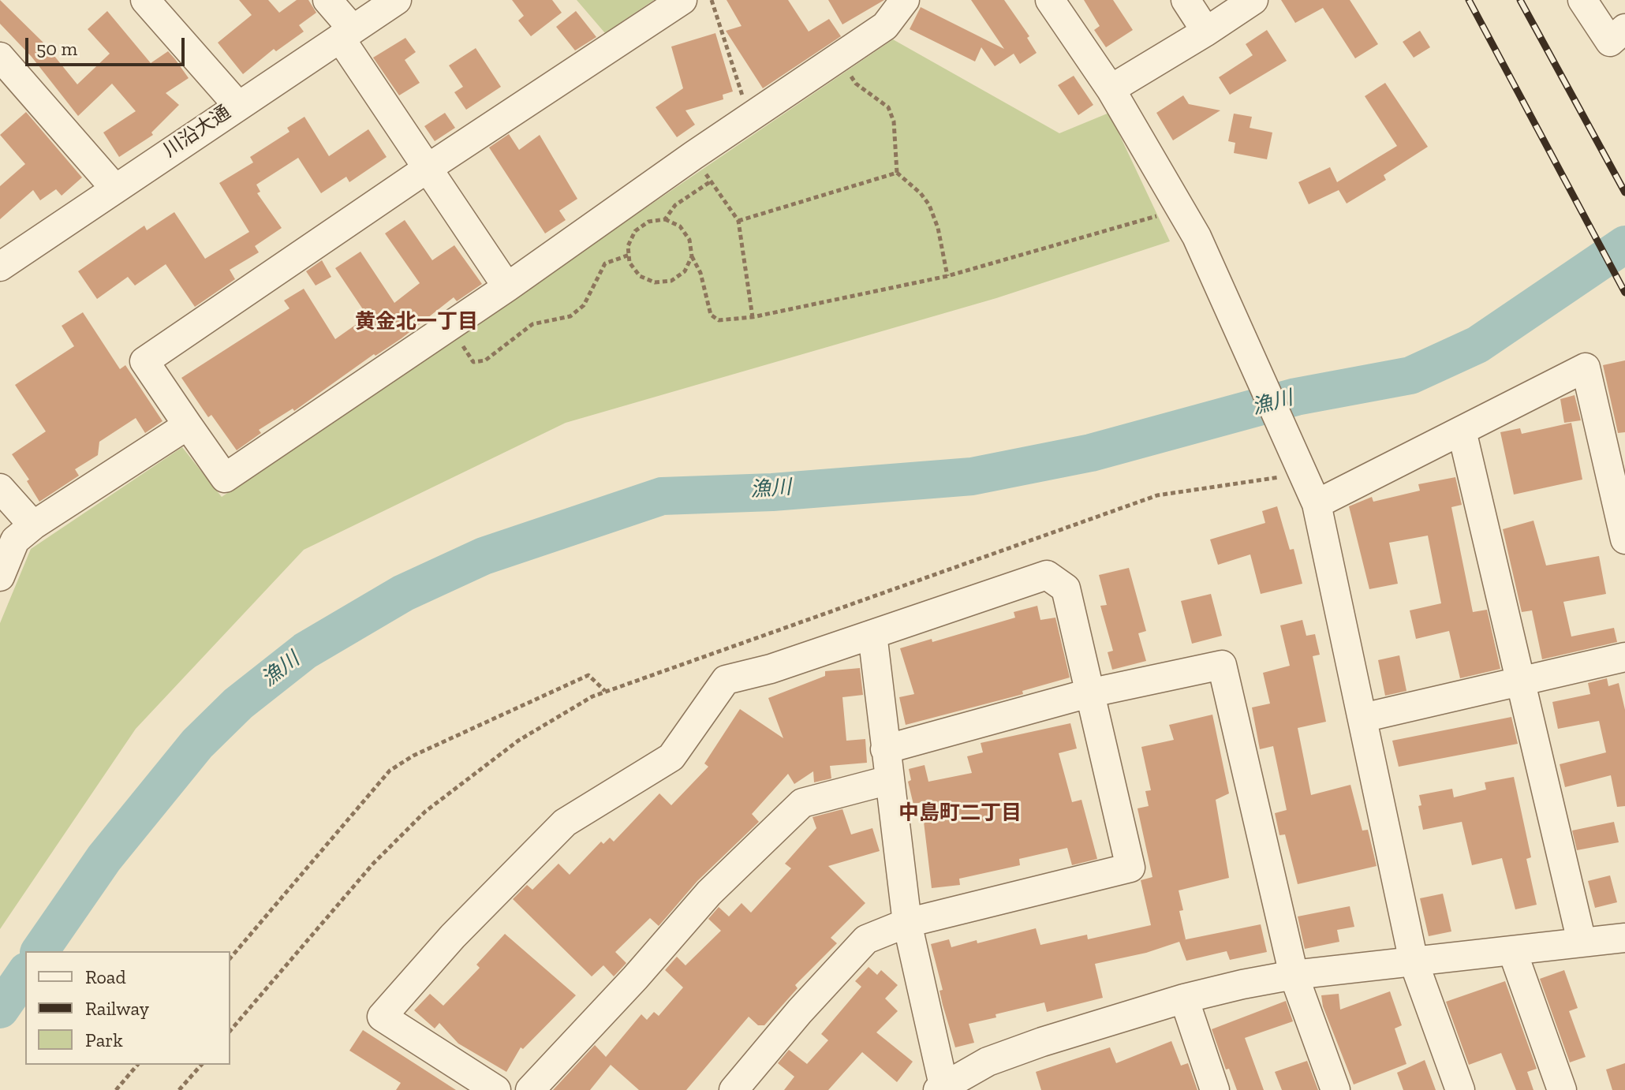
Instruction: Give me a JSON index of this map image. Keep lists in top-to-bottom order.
{
  "streets": {
    "street": ["川沿大通"]
  },
  "districts": ["黄金北一丁目", "中島町二丁目"],
  "water": ["漁川"],
  "legend": ["Road", "Railway", "Park"],
  "scale_bar": "50 m"
}
